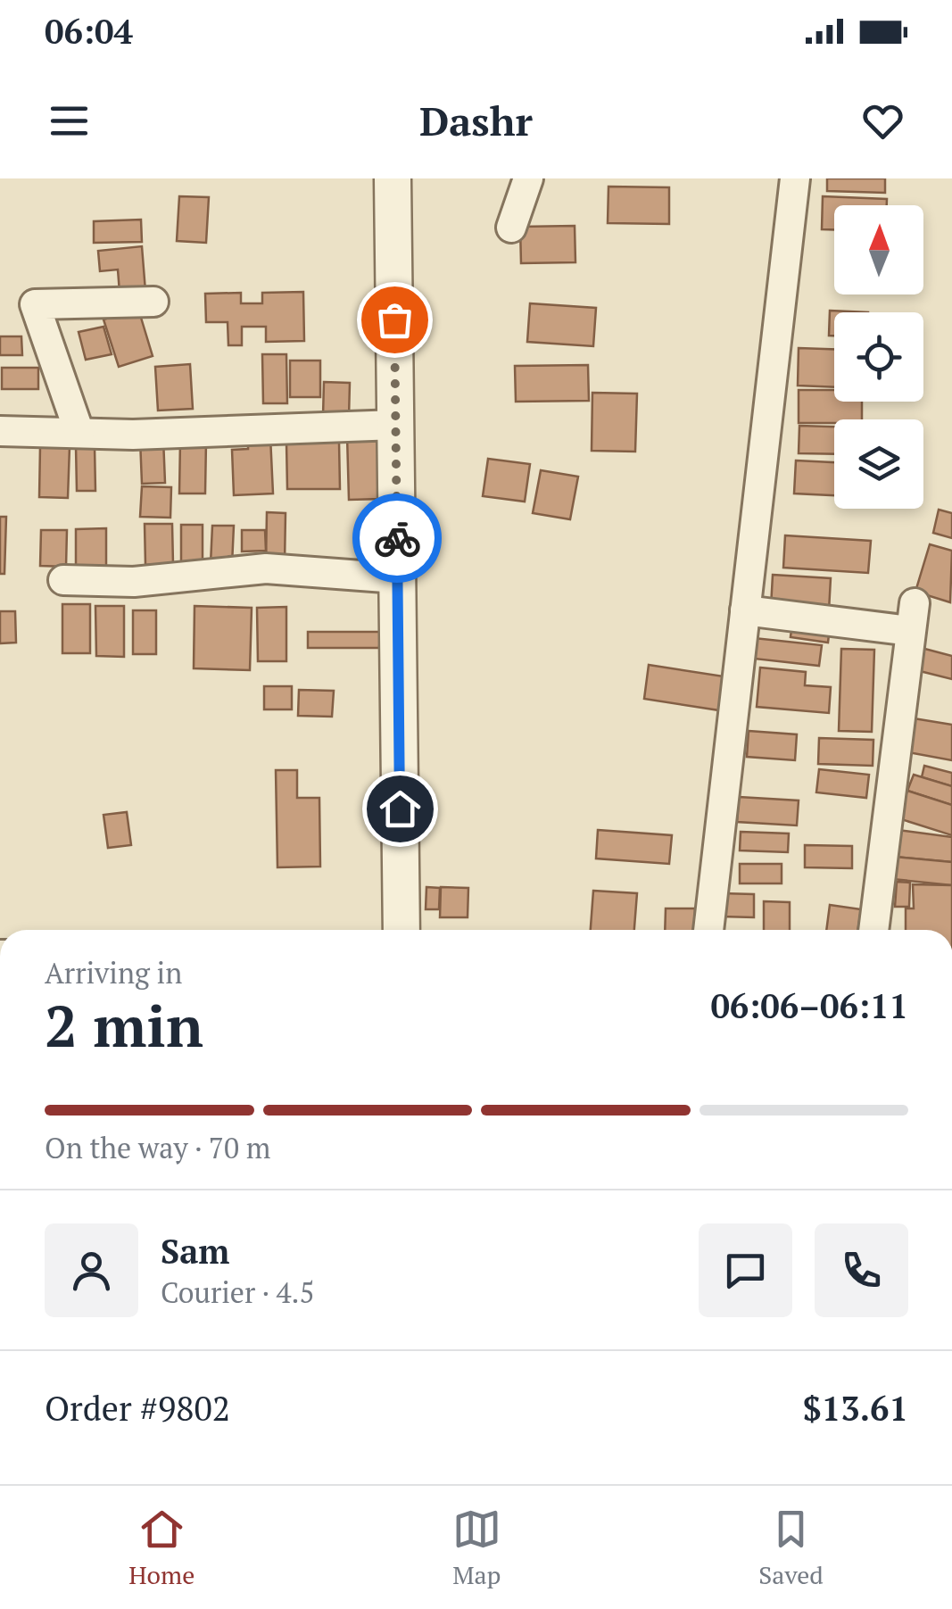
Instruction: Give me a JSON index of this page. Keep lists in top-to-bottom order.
{
  "north": "top",
  "page": {
    "status": "06:04",
    "header": "Dashr",
    "heading": ["2 min", "Arriving in", "06:06–06:11"],
    "panel": [
      "Sam",
      "Courier · 4.5",
      "Order #9802",
      "$13.61"
    ],
    "bar": "On the way · 70 m",
    "tabs": ["Home", "Map", "Saved"]
  }
}
